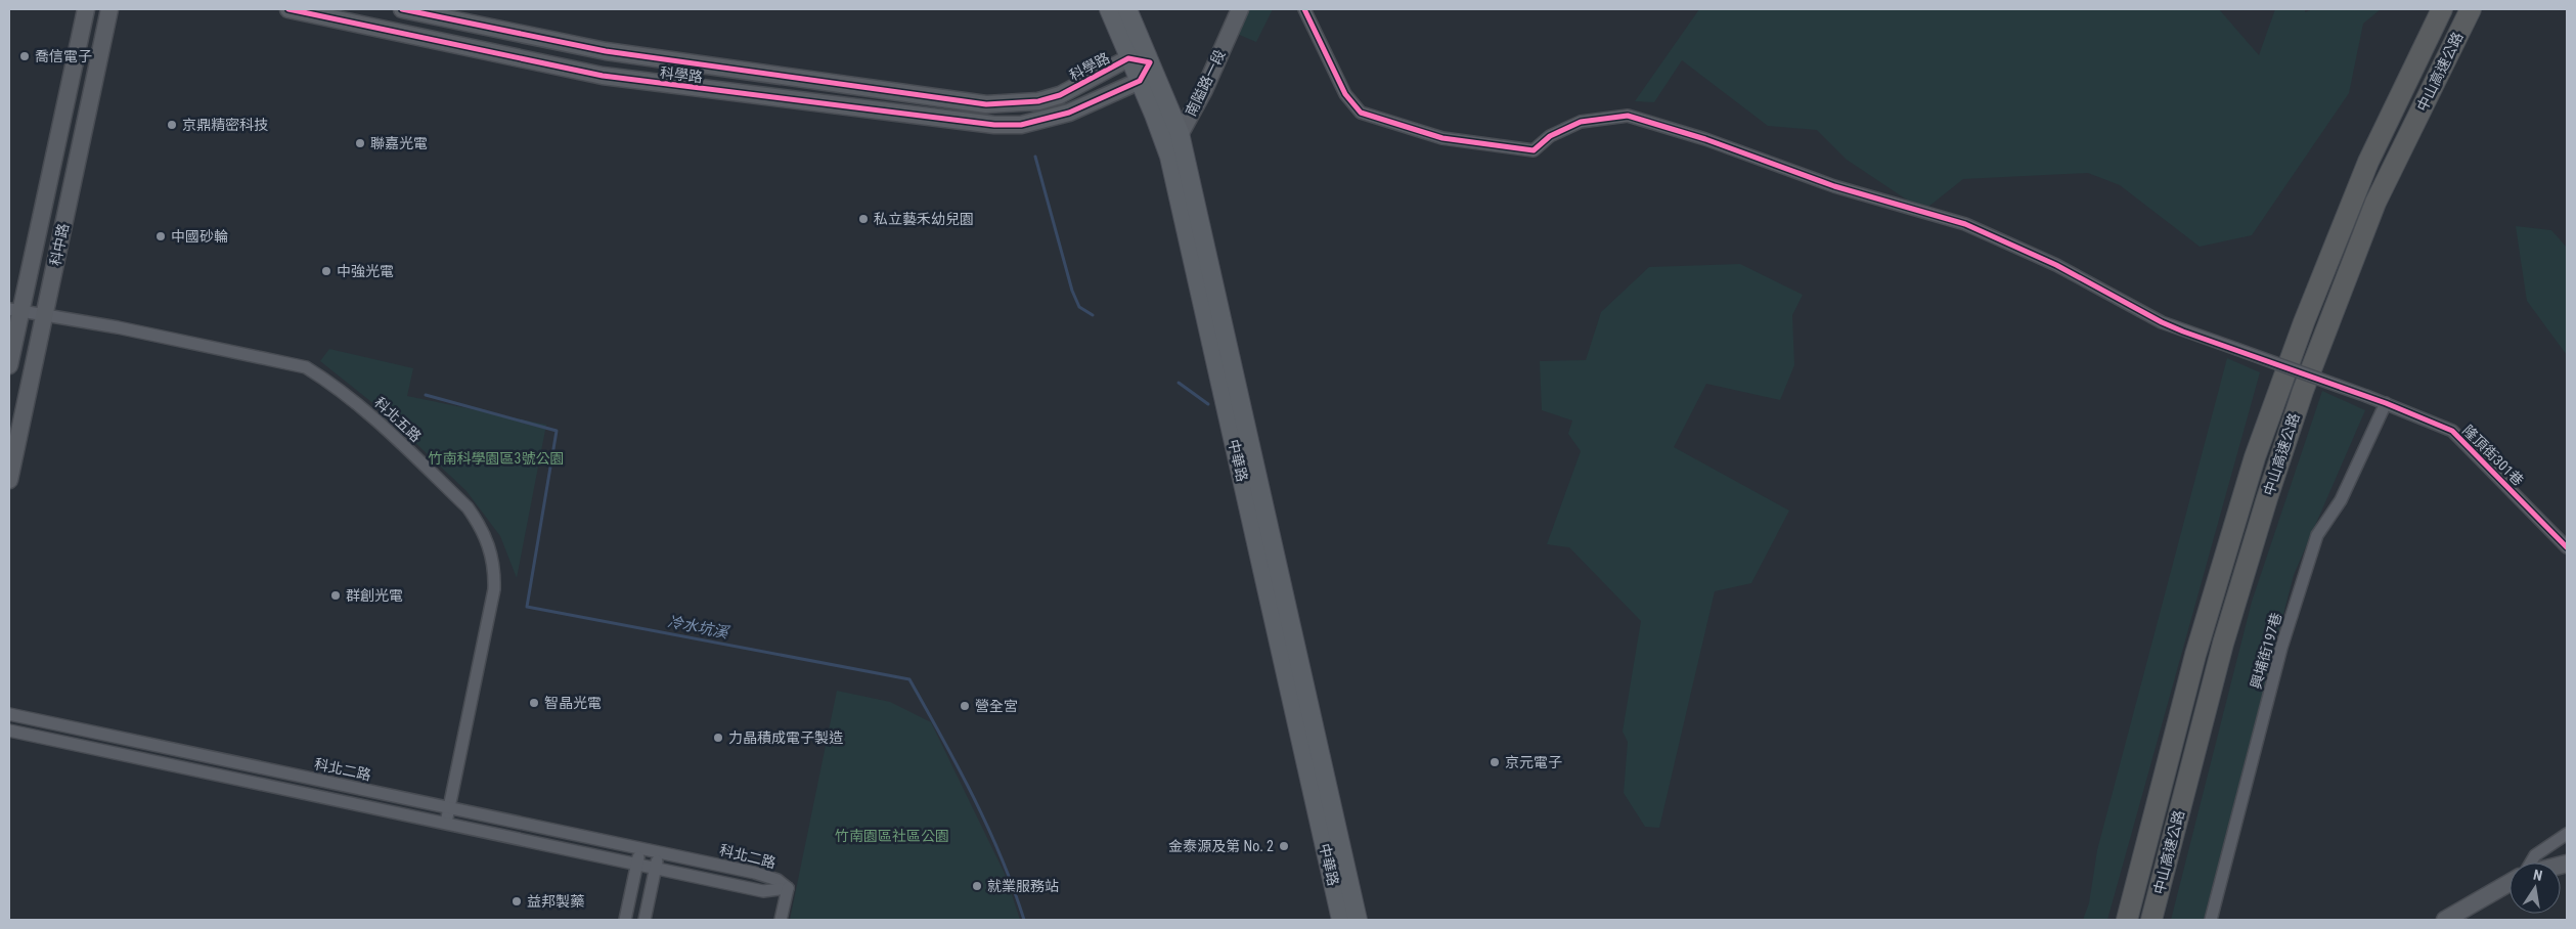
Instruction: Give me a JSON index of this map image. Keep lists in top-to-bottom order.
{
  "streets": {
    "highway": ["中山高速公路"],
    "main road": ["中華路"],
    "street": [
      "科學路",
      "南隘路一段",
      "科中路",
      "科北五路",
      "隆頂街301巷",
      "興埔街197巷",
      "科北二路"
    ]
  },
  "crossings": [
    ["科學路", "中華路"],
    ["南隘路一段", "中華路"],
    ["科中路", "科北五路"],
    ["科北五路", "科北二路"],
    ["隆頂街301巷", "興埔街197巷"]
  ],
  "water": ["冷水坑溪"],
  "parks": ["竹南科學園區3號公園", "竹南園區社區公園"],
  "places": [
    "喬信電子",
    "京鼎精密科技",
    "聯嘉光電",
    "私立藝禾幼兒園",
    "中國砂輪",
    "中強光電",
    "群創光電",
    "智晶光電",
    "營全宮",
    "力晶積成電子製造",
    "京元電子",
    "金泰源及第 No. 2",
    "就業服務站",
    "益邦製藥"
  ],
  "north": "top"
}
